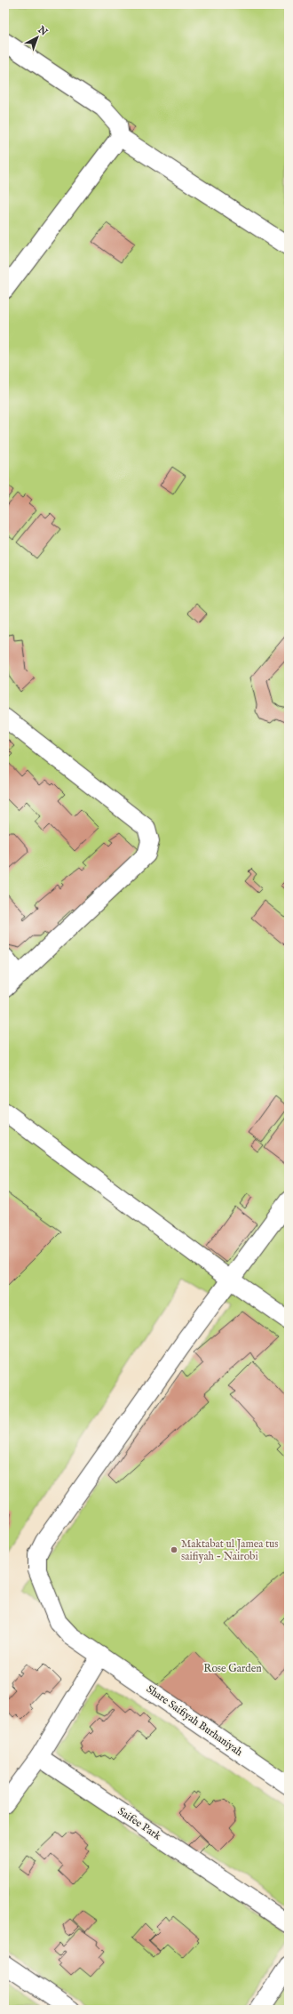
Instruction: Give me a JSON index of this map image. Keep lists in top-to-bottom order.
{
  "streets": {
    "street": ["Share Saifiyah Burhaniyah", "Saifee Park"]
  },
  "parks": ["Rose Garden"],
  "places": ["Maktabat ul Jamea tus saifiyah - Nairobi"],
  "north": "top right"
}
